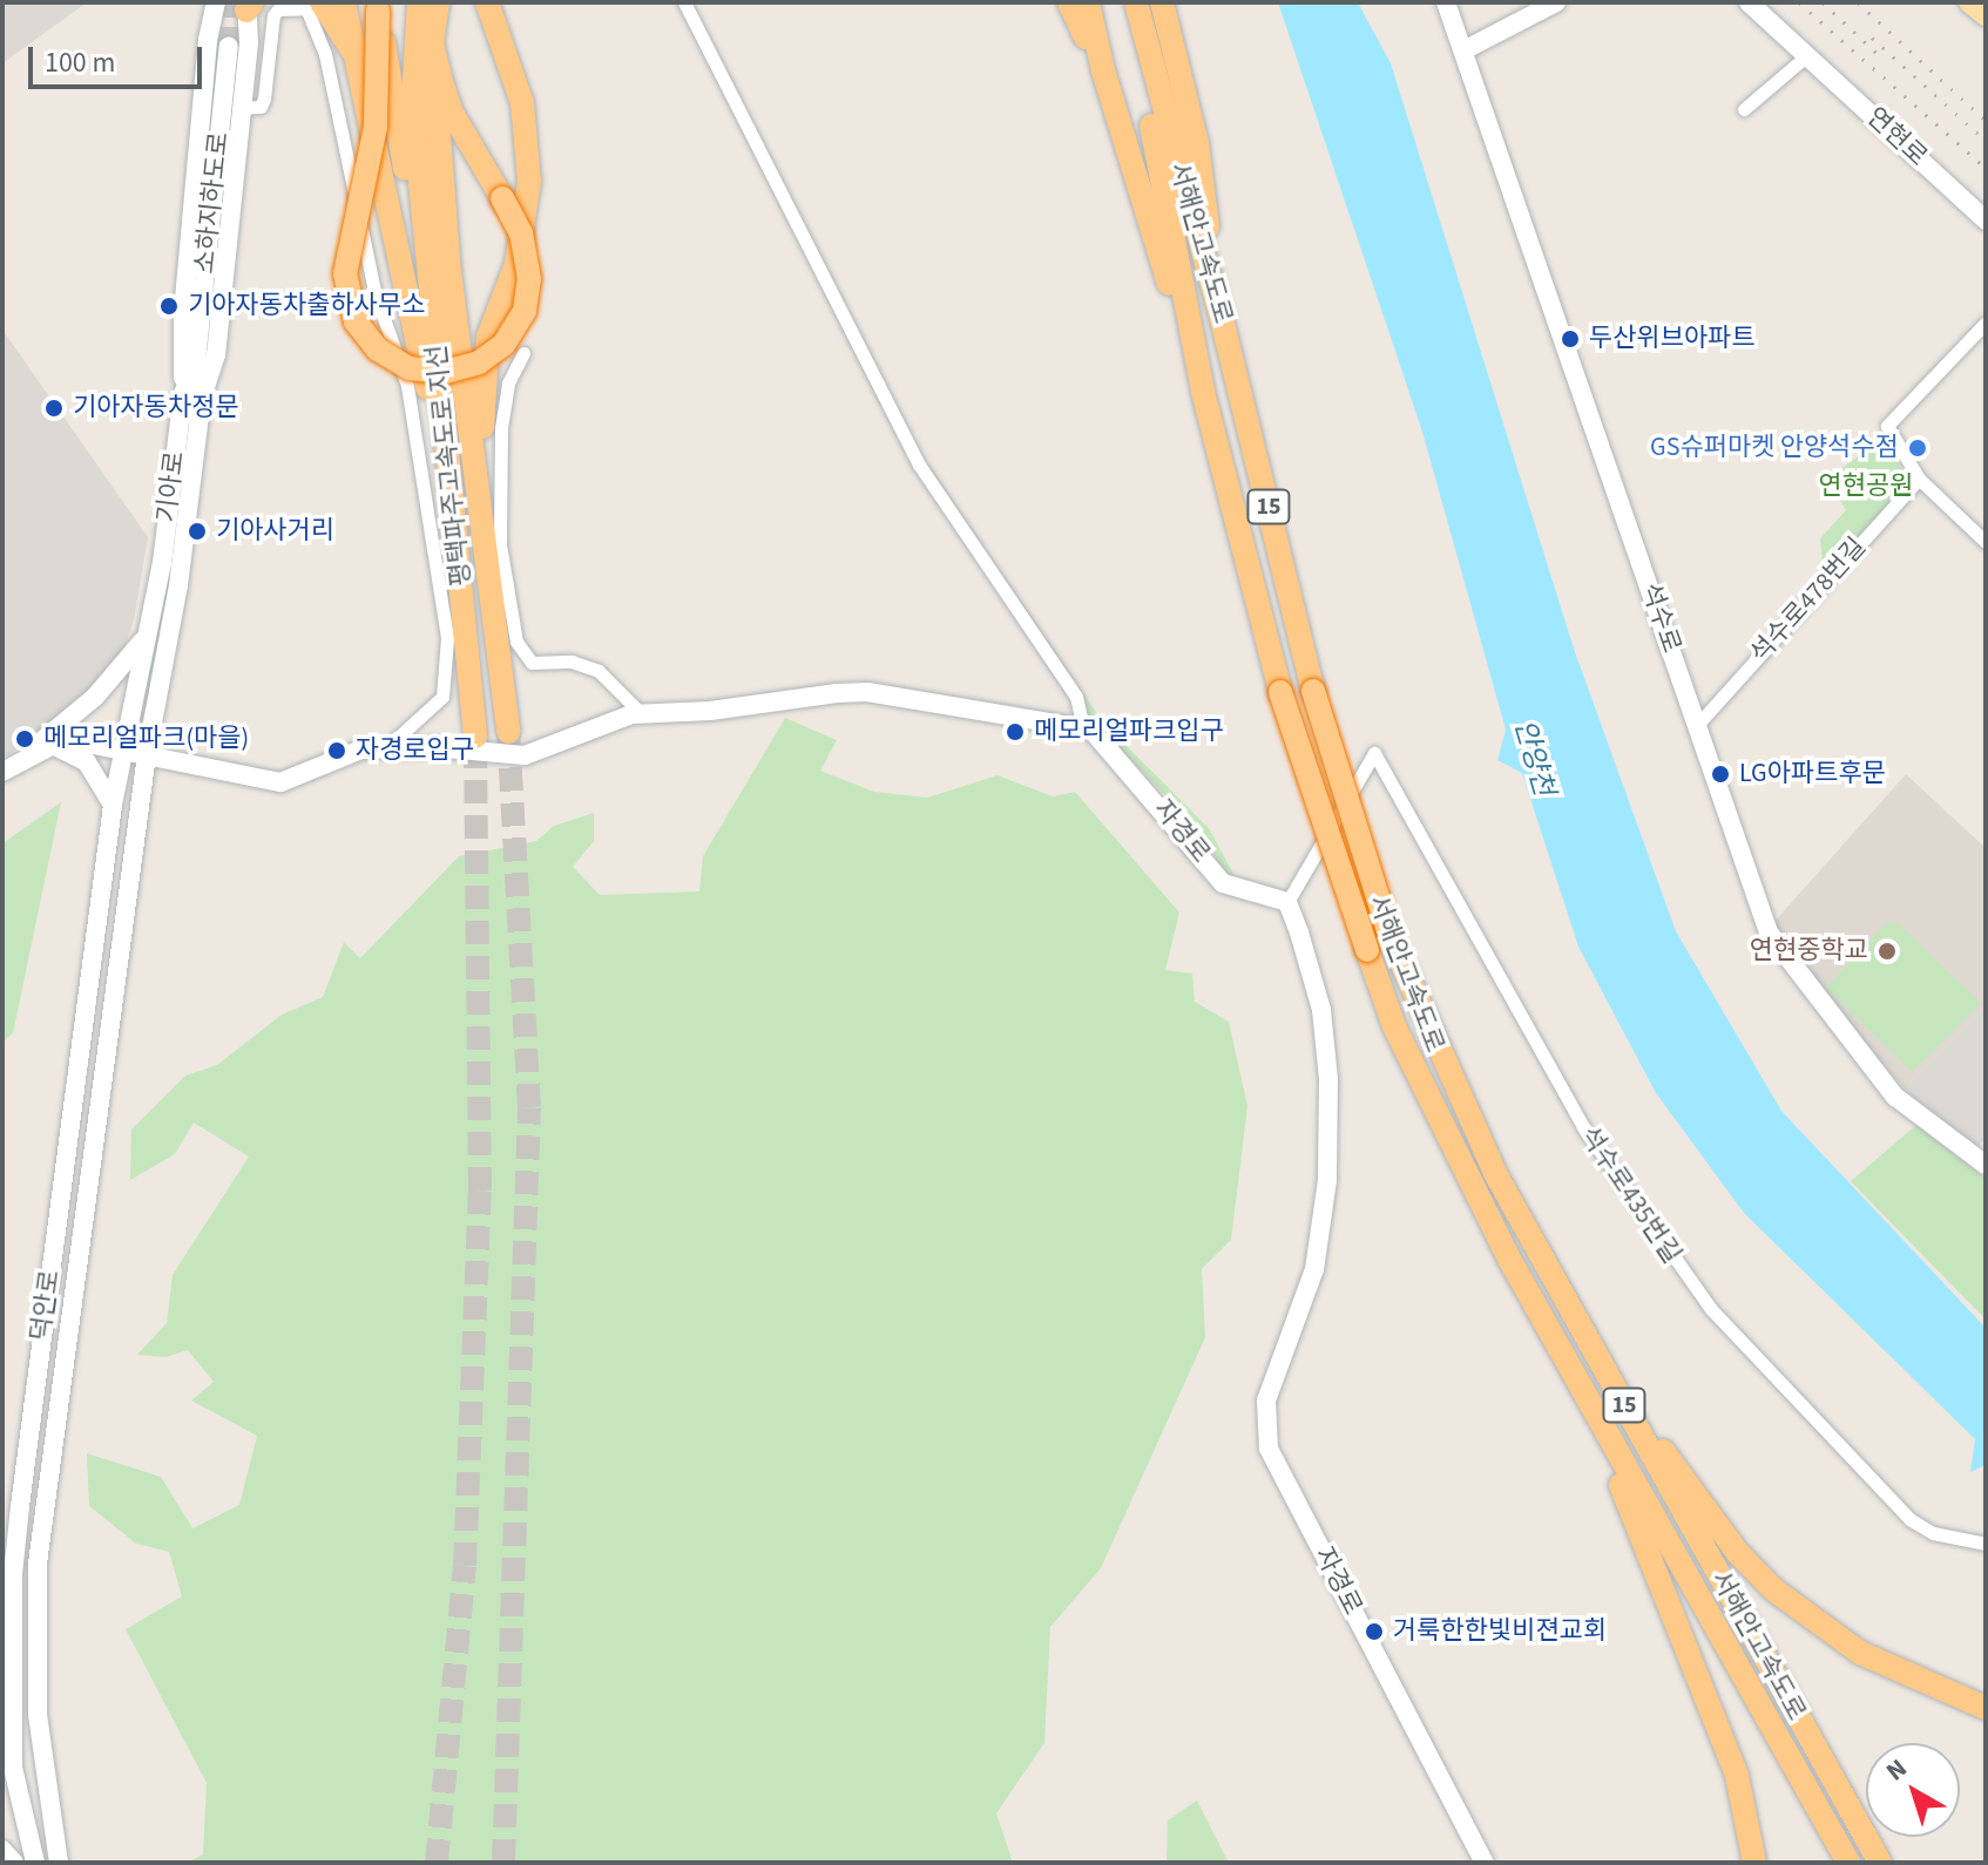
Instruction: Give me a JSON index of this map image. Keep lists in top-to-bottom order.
{
  "streets": {
    "highway": ["서해안고속도로", "평택파주고속도로 지선", "15"],
    "main road": [
      "연현로",
      "소하지하도로",
      "기아로",
      "석수로",
      "자경로",
      "덕안로"
    ],
    "street": ["석수로478번길", "석수로435번길"]
  },
  "crossings": [
    ["소하지하도로", "기아로"],
    ["기아로", "덕안로"],
    ["석수로478번길", "석수로"],
    ["자경로", "석수로435번길"]
  ],
  "water": ["안양천"],
  "parks": ["연현공원"],
  "places": [
    "기아자동차출하사무소",
    "두산위브아파트",
    "기아자동차정문",
    "GS슈퍼마켓 안양석수점",
    "기아사거리",
    "메모리얼파크입구",
    "메모리얼파크(마을)",
    "자경로입구",
    "LG아파트후문",
    "연현중학교",
    "거룩한한빛비젼교회"
  ],
  "scale_bar": "100 m",
  "north": "top left"
}
